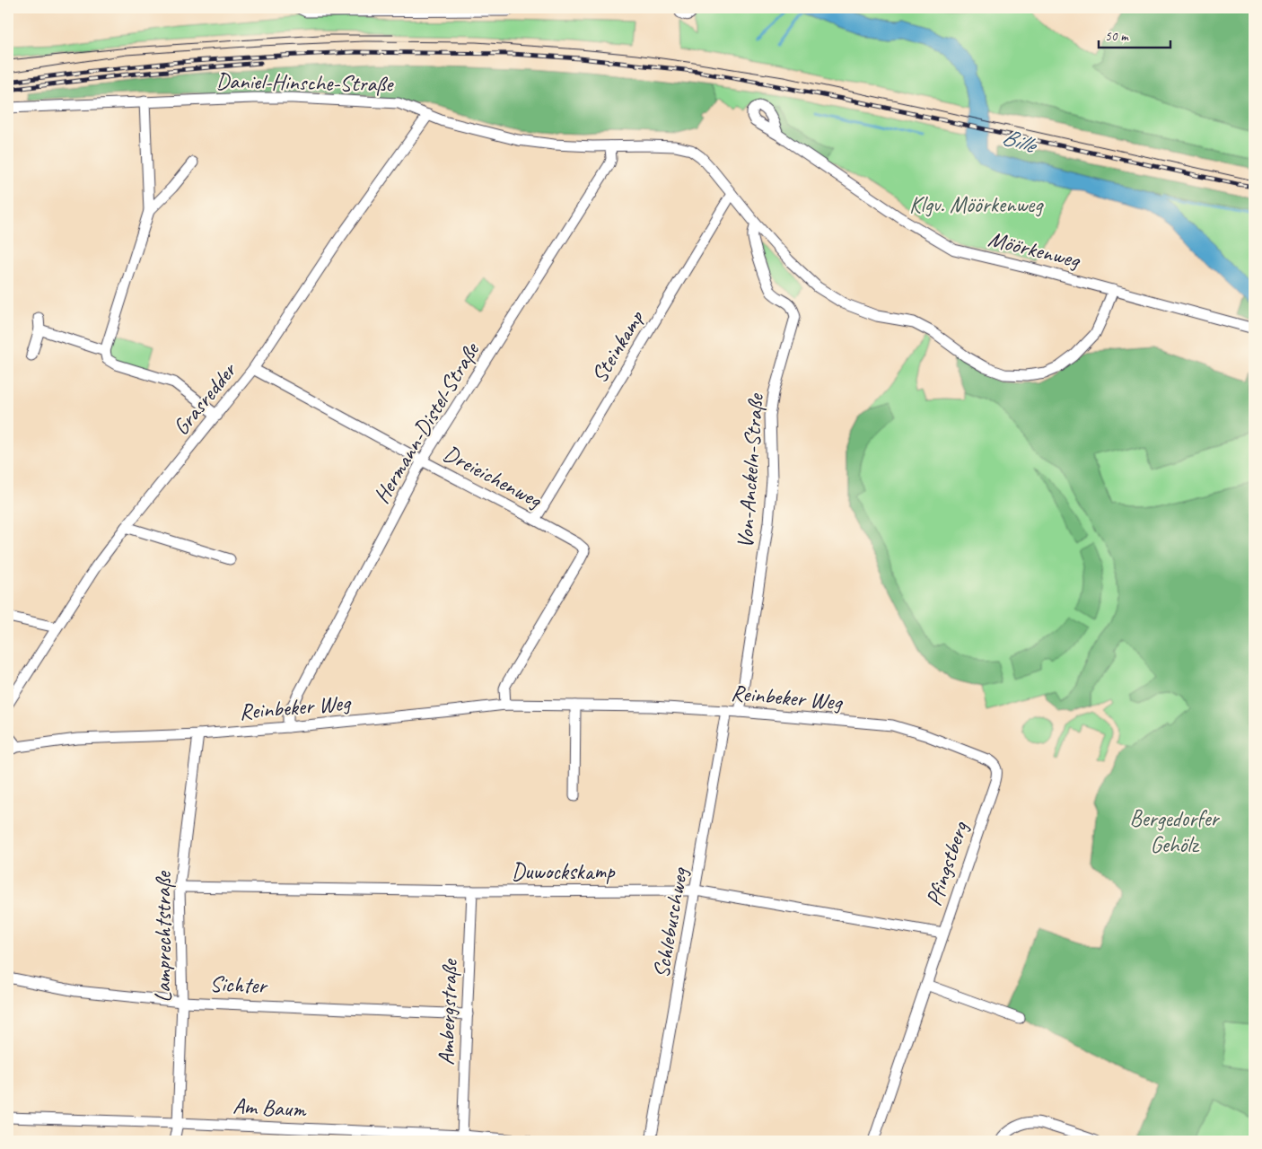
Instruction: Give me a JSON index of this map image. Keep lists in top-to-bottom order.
{
  "streets": {
    "street": [
      "Daniel-Hinsche-Straße",
      "Möörkenweg",
      "Steinkamp",
      "Grasredder",
      "Hermann-Distel-Straße",
      "Von-Anckeln-Straße",
      "Dreieichenweg",
      "Reinbeker Weg",
      "Pfingstberg",
      "Duwockskamp",
      "Schlebuschweg",
      "Lamprechtstraße",
      "Sichter",
      "Ambergstraße",
      "Am Baum"
    ]
  },
  "crossings": [
    ["Daniel-Hinsche-Straße", "Möörkenweg"],
    ["Daniel-Hinsche-Straße", "Steinkamp"],
    ["Daniel-Hinsche-Straße", "Grasredder"],
    ["Daniel-Hinsche-Straße", "Hermann-Distel-Straße"],
    ["Daniel-Hinsche-Straße", "Von-Anckeln-Straße"],
    ["Steinkamp", "Dreieichenweg"],
    ["Grasredder", "Dreieichenweg"],
    ["Hermann-Distel-Straße", "Dreieichenweg"],
    ["Hermann-Distel-Straße", "Reinbeker Weg"],
    ["Von-Anckeln-Straße", "Reinbeker Weg"],
    ["Dreieichenweg", "Reinbeker Weg"],
    ["Reinbeker Weg", "Pfingstberg"],
    ["Reinbeker Weg", "Schlebuschweg"],
    ["Reinbeker Weg", "Lamprechtstraße"],
    ["Pfingstberg", "Duwockskamp"],
    ["Duwockskamp", "Schlebuschweg"],
    ["Duwockskamp", "Lamprechtstraße"],
    ["Duwockskamp", "Ambergstraße"],
    ["Lamprechtstraße", "Sichter"],
    ["Lamprechtstraße", "Am Baum"],
    ["Sichter", "Ambergstraße"],
    ["Ambergstraße", "Am Baum"]
  ],
  "water": ["Bille"],
  "parks": ["Klgv. Möörkenweg", "Bergedorfer Gehölz"],
  "scale_bar": "50 m"
}
